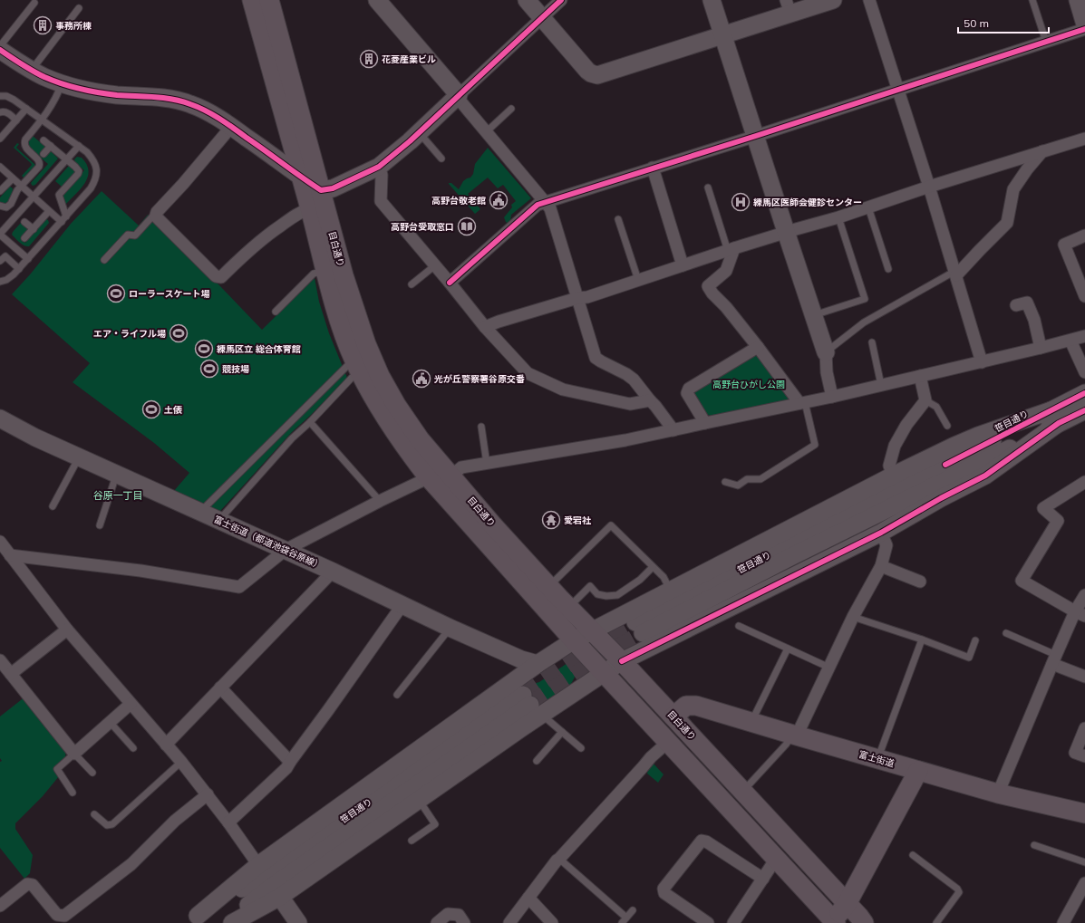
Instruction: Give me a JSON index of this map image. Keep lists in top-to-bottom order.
{
  "streets": {
    "main road": [
      "目白通り",
      "笹目通り",
      "富士街道（都道池袋谷原線）",
      "富士街道"
    ]
  },
  "crossings": [
    ["目白通り", "富士街道"]
  ],
  "districts": ["谷原一丁目"],
  "parks": ["高野台ひがし公園"],
  "places": {
    "building": ["事務所棟", "花菱産業ビル"],
    "public building": ["高野台敬老館", "光が丘警察署谷原交番"],
    "hospital": ["練馬区医師会健診センター"],
    "library": ["高野台受取窓口"],
    "sports": [
      "ローラースケート場",
      "エア・ライフル場",
      "練馬区立 総合体育館",
      "競技場",
      "土俵"
    ],
    "temple": ["愛宕社"]
  },
  "scale_bar": "50 m"
}
